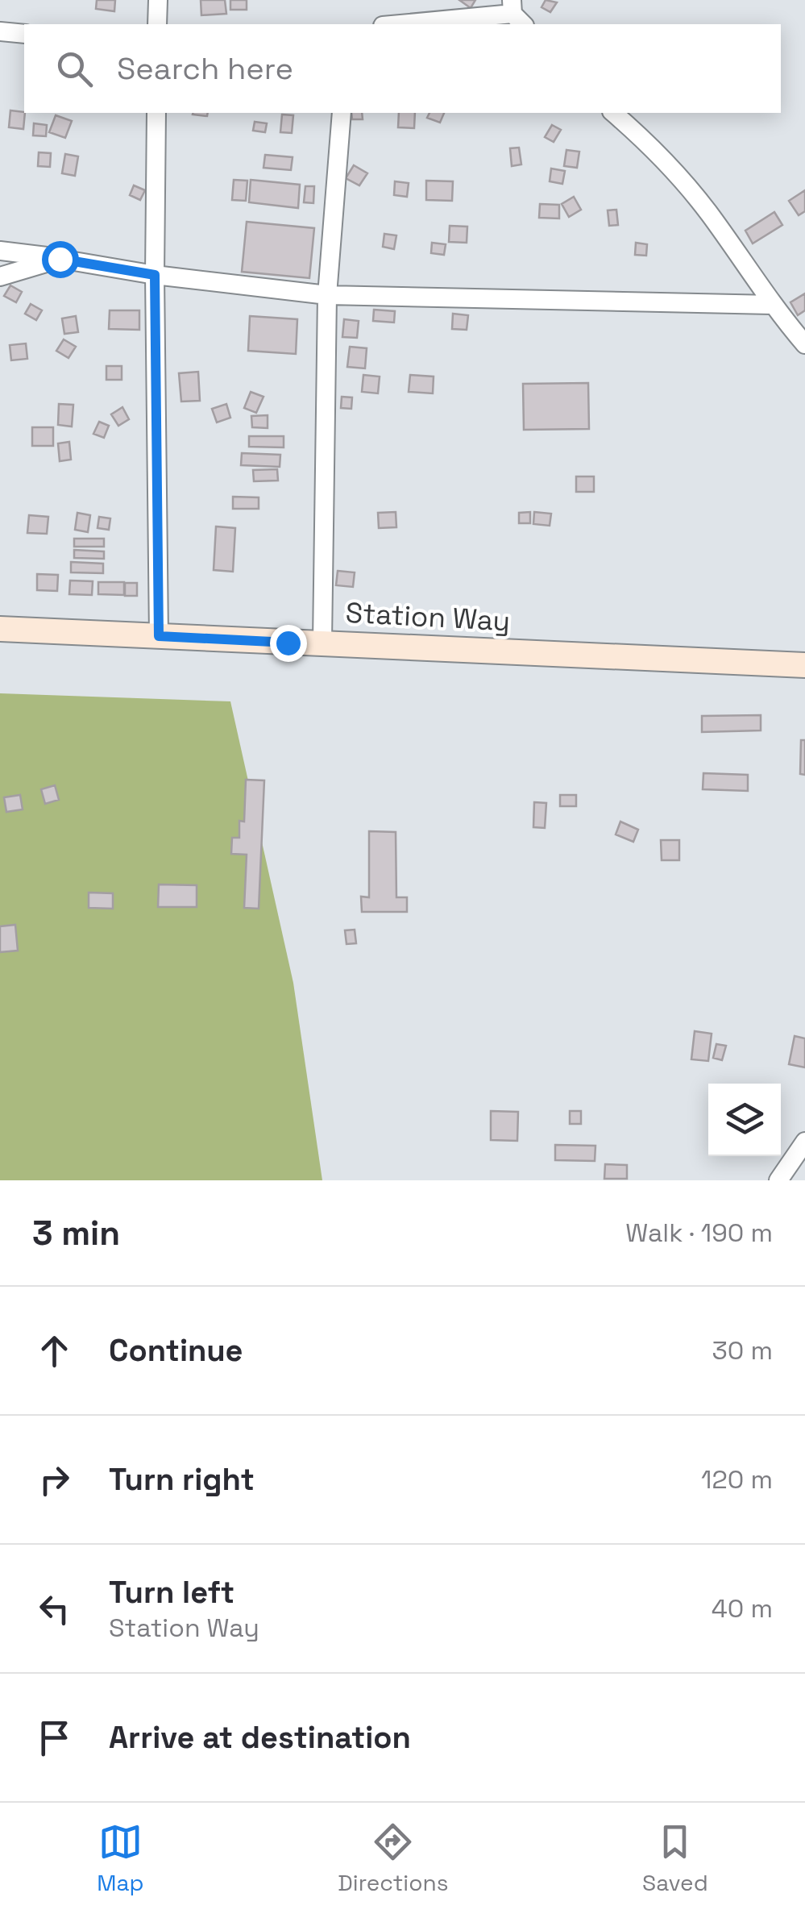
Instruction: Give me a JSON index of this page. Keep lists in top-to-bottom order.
{
  "streets": {
    "main road": ["Station Way"]
  },
  "page": {
    "search": "Search here",
    "heading": ["3 min", "Walk · 190 m"],
    "list": [
      ["Continue", "30 m"],
      ["Turn right", "120 m"],
      ["Turn left", "Station Way", "40 m"],
      "Arrive at destination"
    ],
    "nav": ["Map", "Directions", "Saved"]
  }
}
